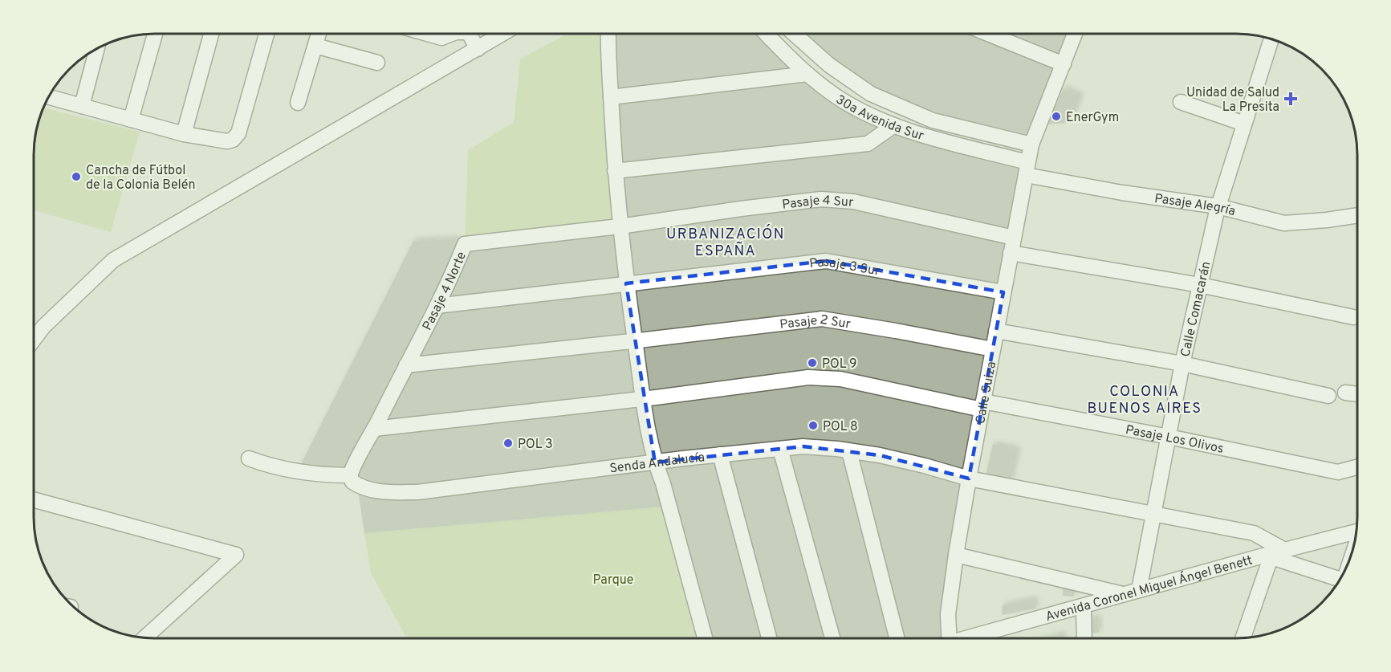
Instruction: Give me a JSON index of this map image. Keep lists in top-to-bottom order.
{
  "streets": {
    "street": [
      "30a Avenida Sur",
      "Pasaje 4 Sur",
      "Pasaje Alegría",
      "Pasaje 3 Sur",
      "Pasaje 4 Norte",
      "Calle Comacarán",
      "Pasaje 2 Sur",
      "Calle Suiza",
      "Pasaje Los Olivos",
      "Senda Andalucía",
      "Avenida Coronel Miguel Ángel Benett"
    ]
  },
  "crossings": [
    ["30a Avenida Sur", "Pasaje Alegría"],
    ["30a Avenida Sur", "Calle Suiza"],
    ["Pasaje 4 Sur", "Pasaje 4 Norte"],
    ["Pasaje 4 Sur", "Calle Suiza"],
    ["Pasaje Alegría", "Calle Comacarán"],
    ["Pasaje Alegría", "Calle Suiza"],
    ["Pasaje 3 Sur", "Pasaje 4 Norte"],
    ["Pasaje 3 Sur", "Calle Suiza"],
    ["Pasaje 4 Norte", "Pasaje 2 Sur"],
    ["Pasaje 4 Norte", "Pasaje Los Olivos"],
    ["Pasaje 4 Norte", "Senda Andalucía"],
    ["Calle Comacarán", "Pasaje Los Olivos"],
    ["Calle Comacarán", "Senda Andalucía"],
    ["Calle Comacarán", "Avenida Coronel Miguel Ángel Benett"],
    ["Pasaje 2 Sur", "Calle Suiza"],
    ["Calle Suiza", "Pasaje Los Olivos"],
    ["Calle Suiza", "Senda Andalucía"],
    ["Senda Andalucía", "Avenida Coronel Miguel Ángel Benett"]
  ],
  "districts": ["URBANIZACIÓN ESPAÑA", "COLONIA BUENOS AIRES"],
  "parks": ["Parque"],
  "places": {
    "health": ["Unidad de Salud La Presita"],
    "other": [
      "EnerGym",
      "Cancha de Fútbol de la Colonia Belén",
      "POL 9",
      "POL 8",
      "POL 3"
    ]
  }
}
